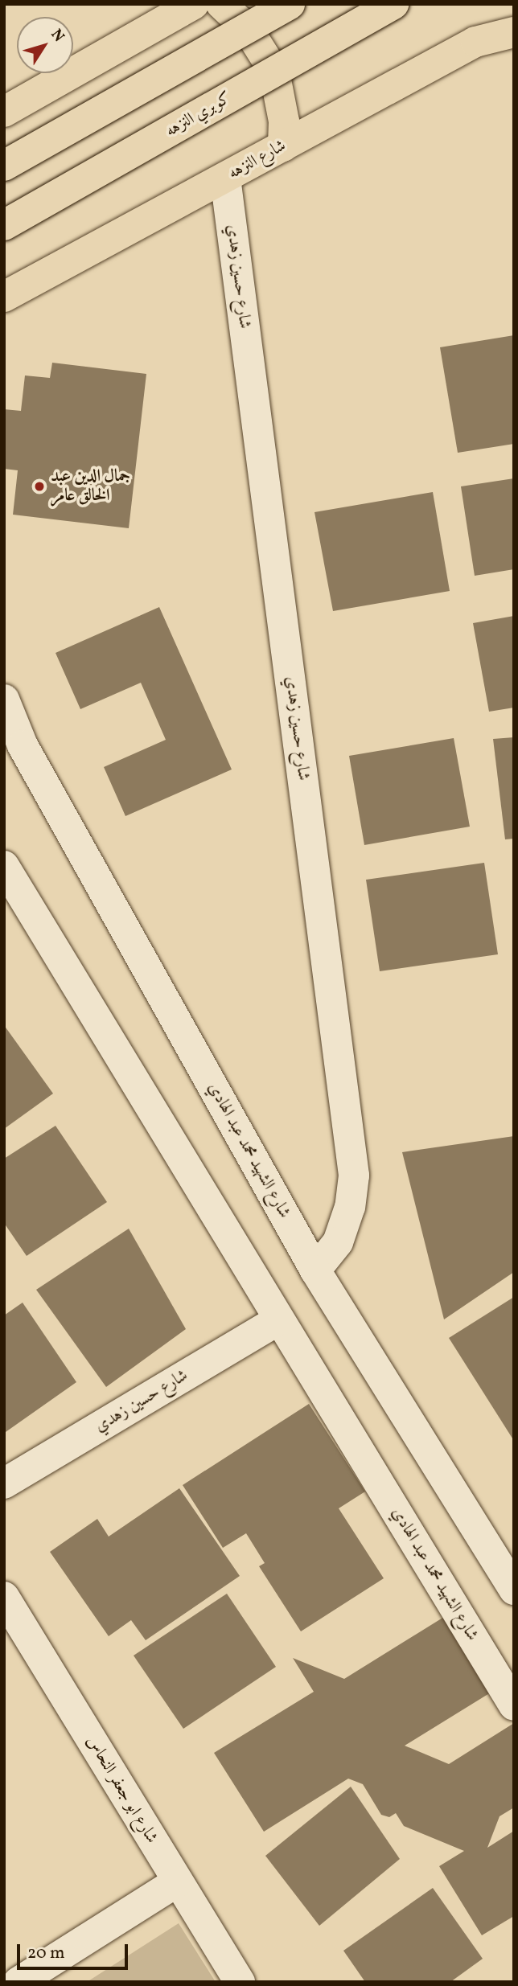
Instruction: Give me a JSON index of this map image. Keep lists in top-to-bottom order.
{
  "streets": {
    "main road": ["كوبري النزهه", "شارع النزهه"],
    "street": ["شارع حسين زهدي", "شارع الشهيد محمد عبد الهادي", "شارع ابو جعفر النحاس"]
  },
  "crossings": [
    ["شارع النزهه", "شارع حسين زهدي"],
    ["شارع حسين زهدي", "شارع الشهيد محمد عبد الهادي"]
  ],
  "places": ["جمال الدين عبد الخالق عامر"],
  "scale_bar": "20 m",
  "north": "top right"
}
